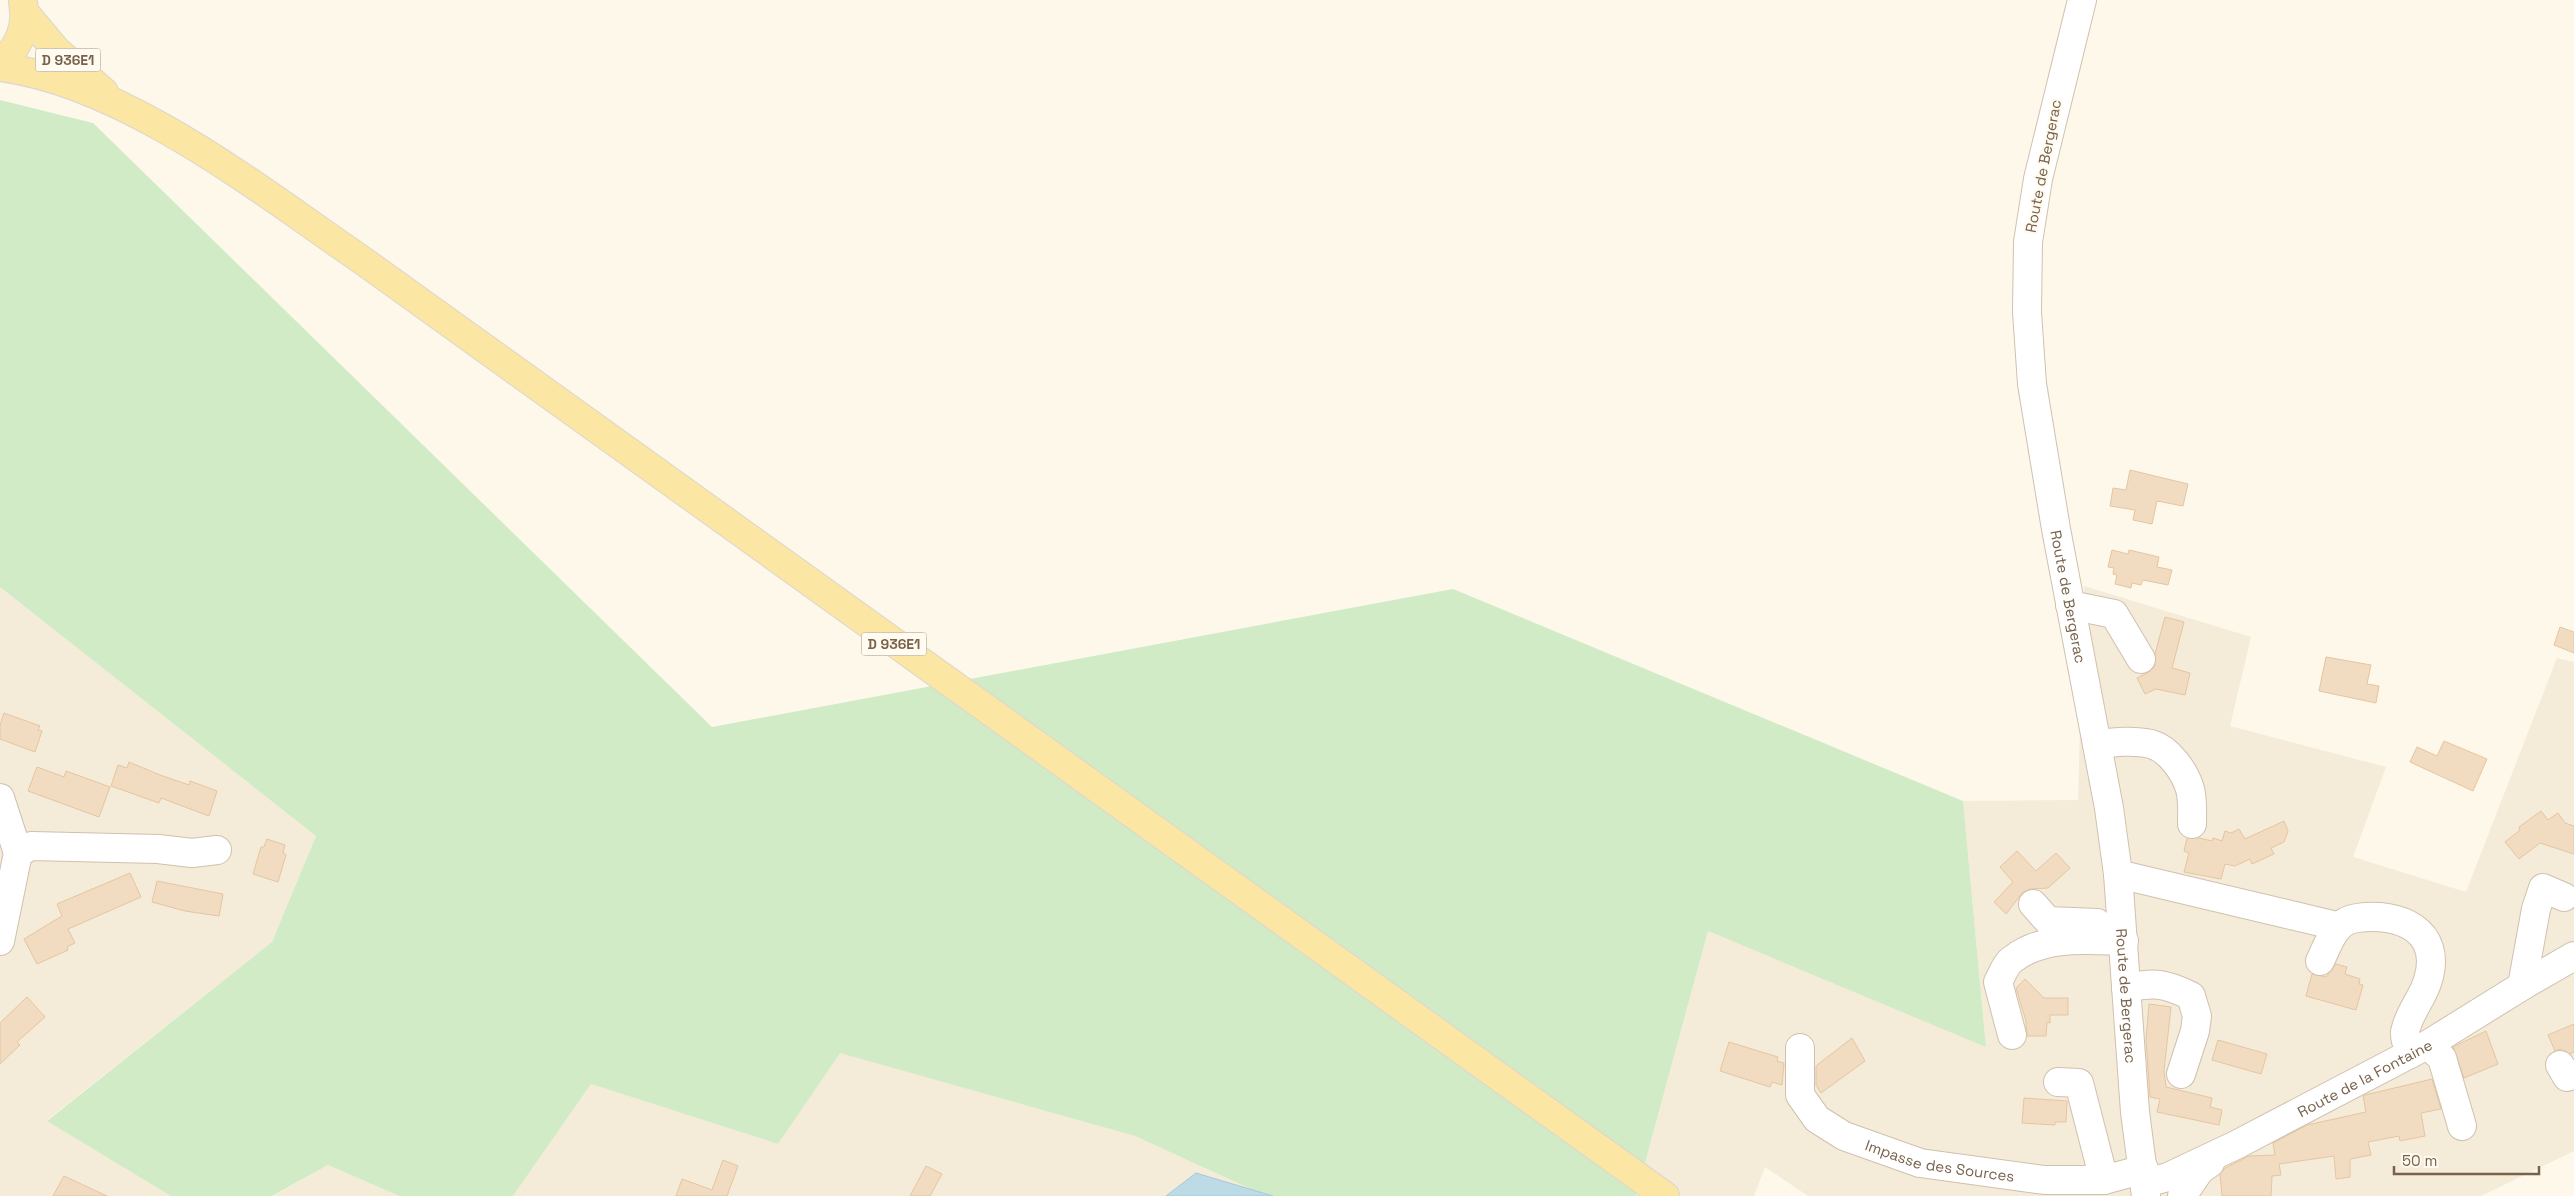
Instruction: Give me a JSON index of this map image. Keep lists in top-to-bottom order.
{
  "streets": {
    "main road": ["D 936E1"],
    "street": ["Route de Bergerac", "Route de la Fontaine", "Impasse des Sources"]
  },
  "crossings": [
    ["Route de Bergerac", "Route de la Fontaine"],
    ["Route de Bergerac", "Impasse des Sources"],
    ["Route de la Fontaine", "Impasse des Sources"]
  ],
  "scale_bar": "50 m"
}
